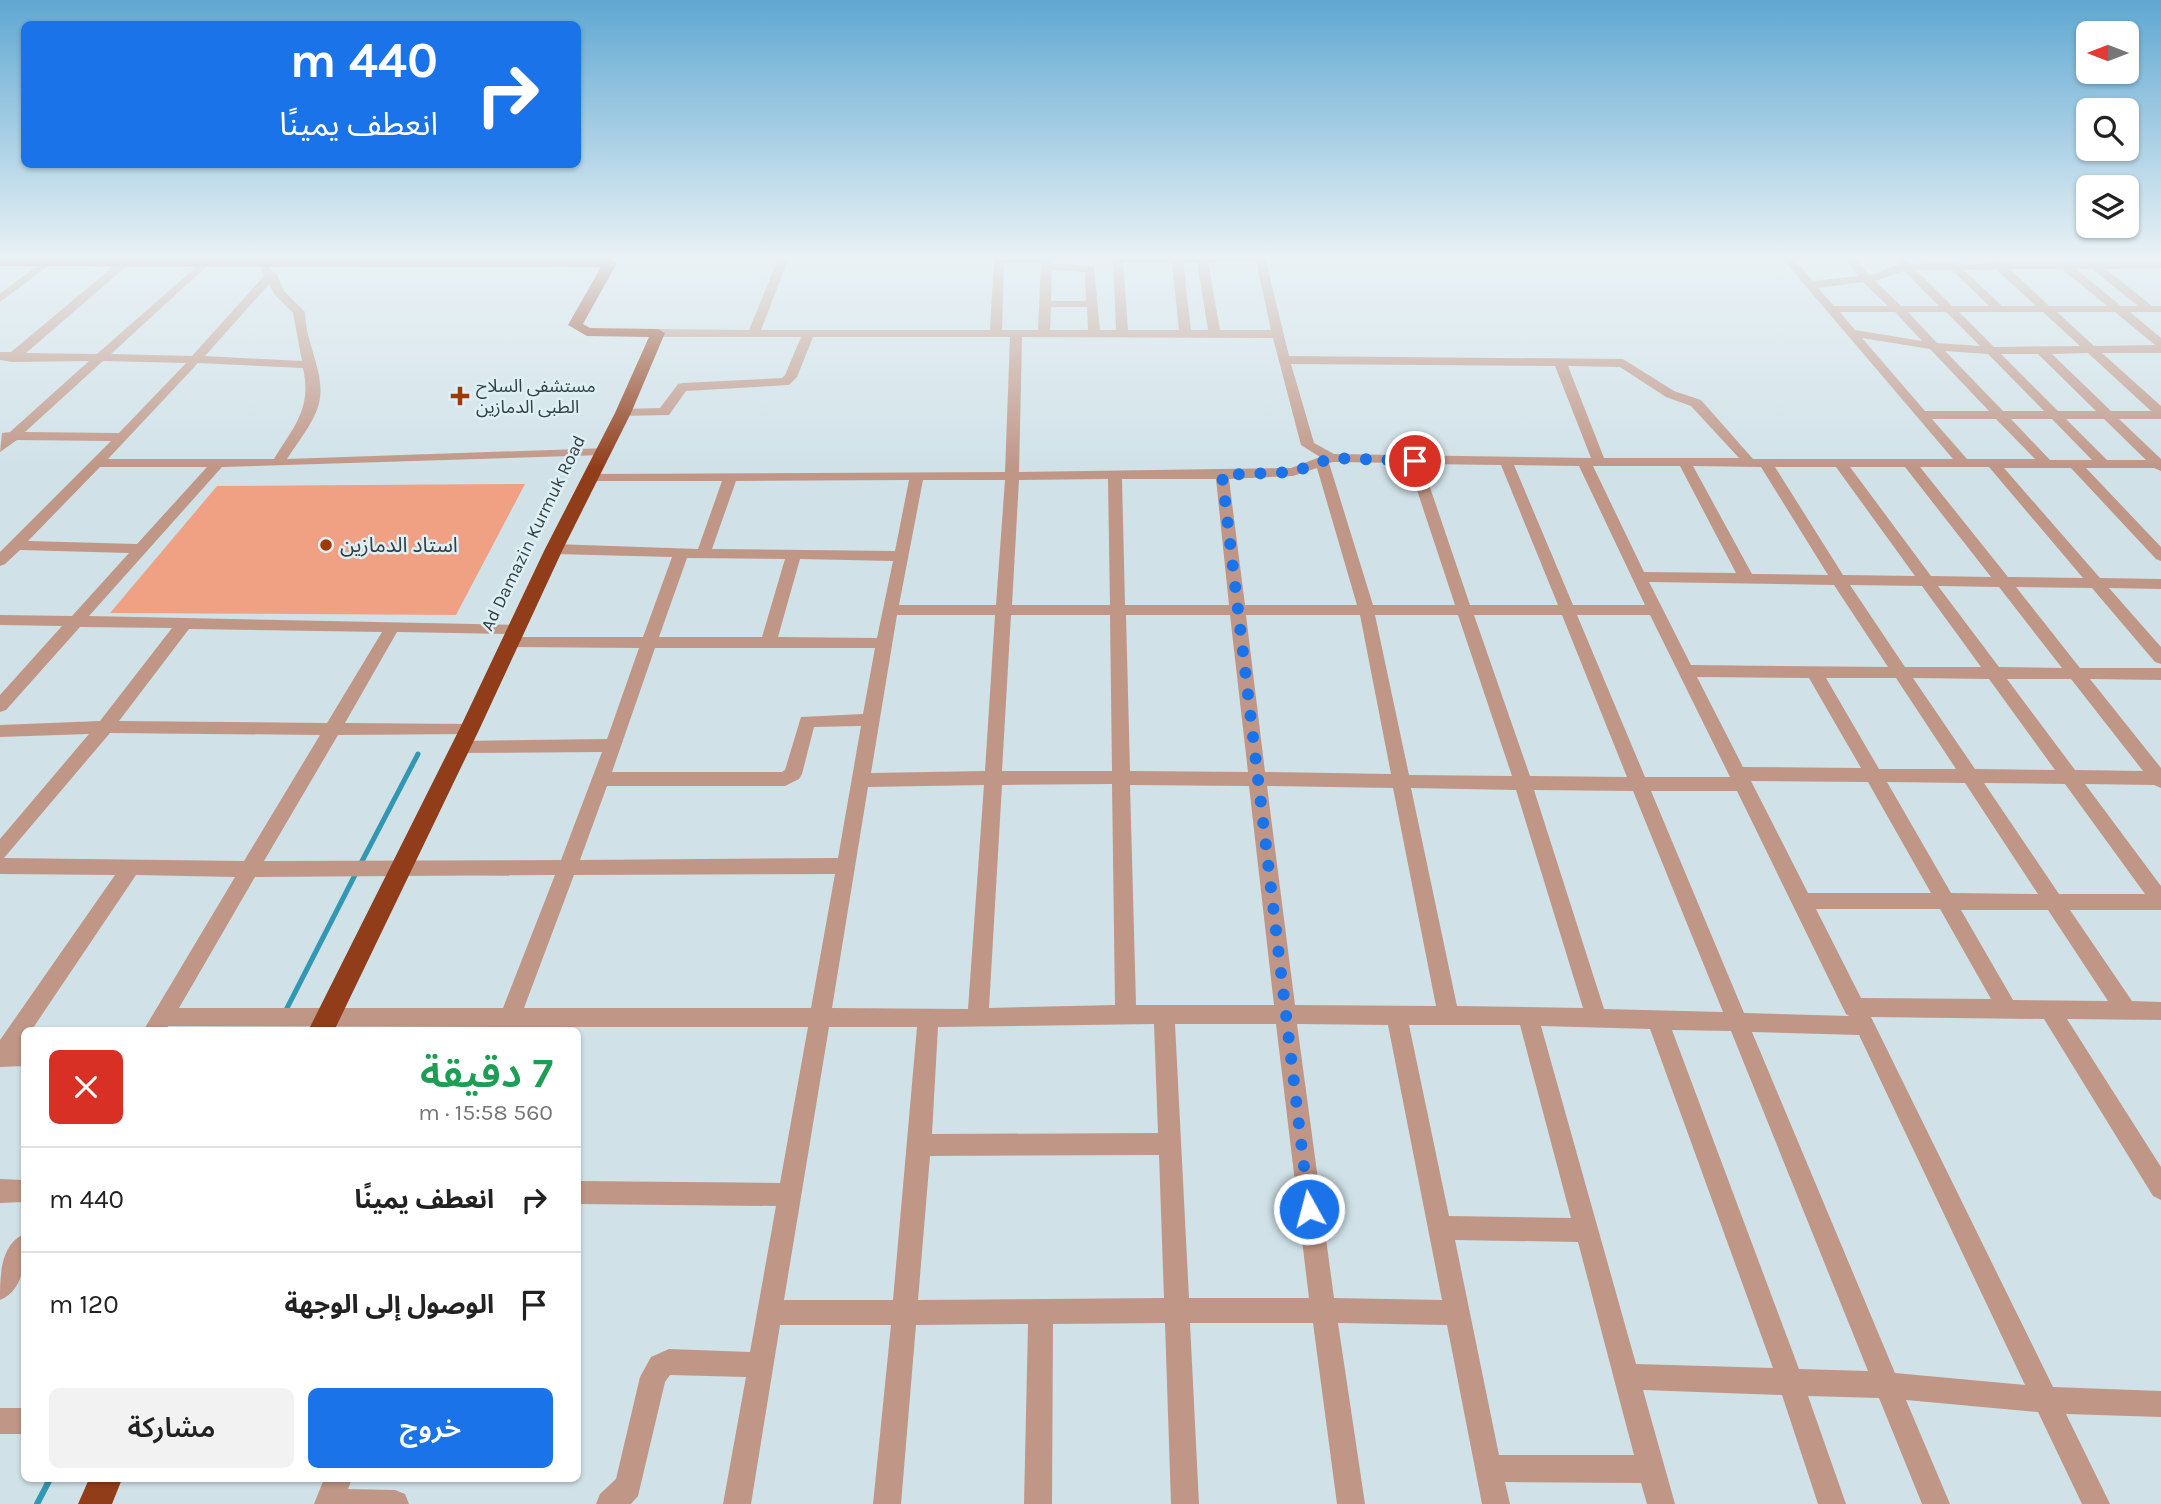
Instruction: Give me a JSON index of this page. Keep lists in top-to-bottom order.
{
  "streets": {
    "highway": ["Ad Damazin Kurmuk Road"]
  },
  "places": {
    "health": ["مستشفى السلاح الطبى الدمازين"],
    "other": ["استاد الدمازين"]
  },
  "north": "left",
  "page": {
    "turn": ["440 m", "انعطف يمينًا"],
    "heading": ["7 دقيقة", "560 m · 15:58"],
    "list": [
      {
        "name": "انعطف يمينًا",
        "value": "440 m"
      },
      {
        "name": "الوصول إلى الوجهة",
        "value": "120 m"
      }
    ],
    "buttons": ["خروج", "مشاركة"]
  }
}
